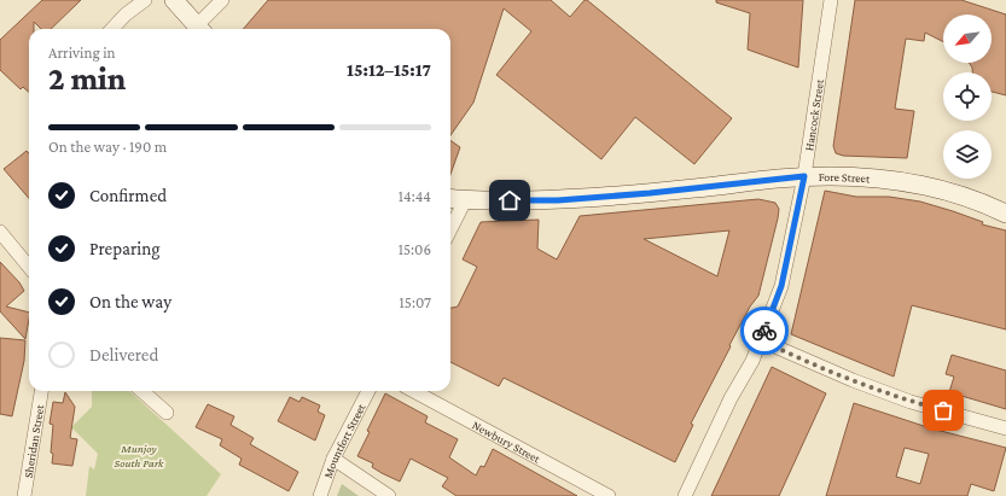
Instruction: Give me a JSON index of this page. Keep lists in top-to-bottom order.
{
  "streets": {
    "street": [
      "Hancock Street",
      "Fore Street",
      "Mountfort Street",
      "Newbury Street",
      "Sheridan Street"
    ]
  },
  "crossings": [
    ["Hancock Street", "Fore Street"]
  ],
  "parks": ["Munjoy South Park"],
  "north": "bottom left",
  "page": {
    "heading": ["2 min", "Arriving in", "15:12–15:17"],
    "bar": "On the way · 190 m",
    "list": [
      ["Confirmed", "14:44"],
      ["Preparing", "15:06"],
      ["On the way", "15:07"],
      "Delivered"
    ]
  }
}
